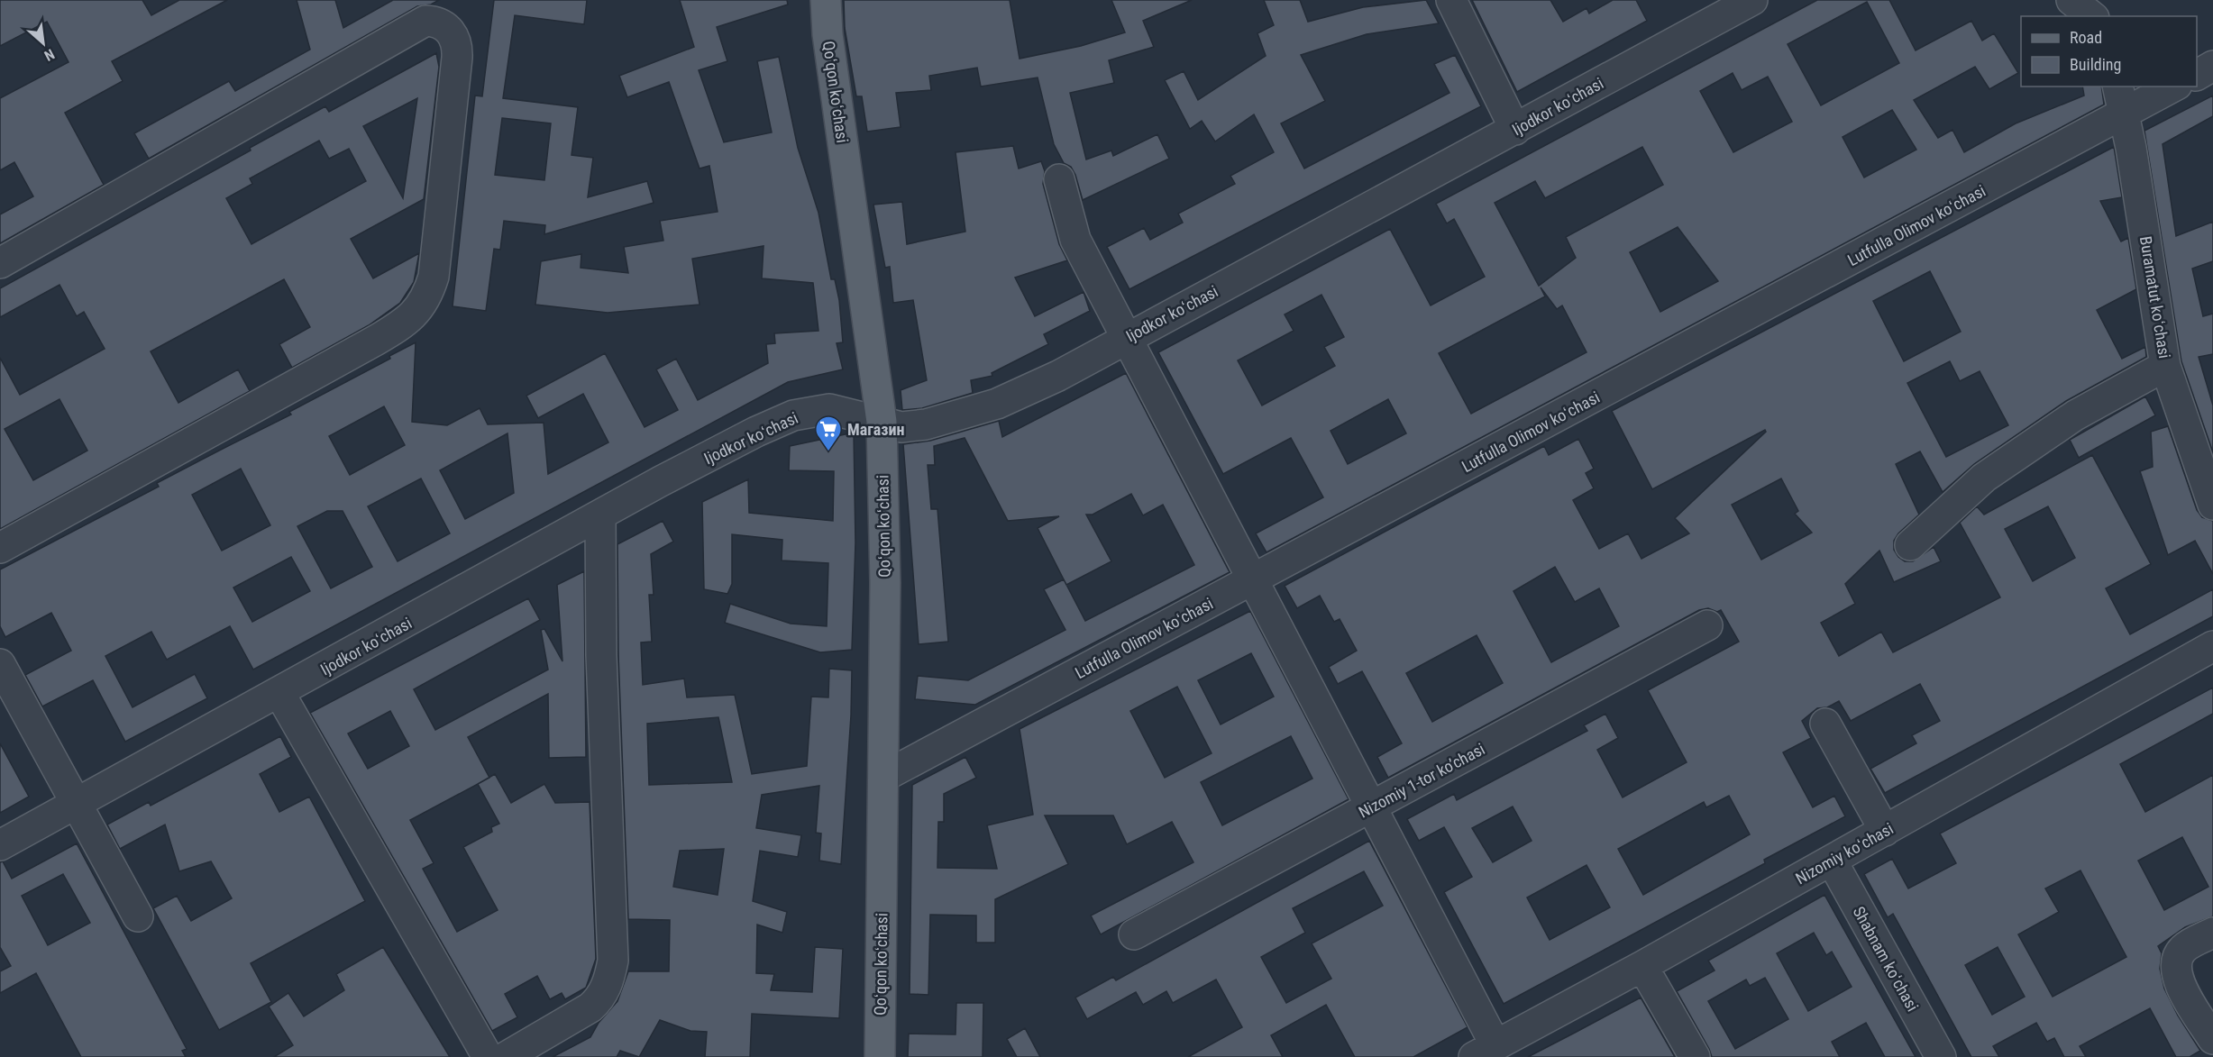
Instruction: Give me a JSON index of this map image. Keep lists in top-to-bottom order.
{
  "streets": {
    "main road": ["Qoʻqon koʻchasi"],
    "street": [
      "Ijodkor koʻchasi",
      "Lutfulla Olimov koʻchasi",
      "Buramatut koʻchasi",
      "Nizomiy 1-tor koʼchasi",
      "Nizomiy koʻchasi",
      "Shabnam koʻchasi"
    ]
  },
  "crossings": [
    ["Qoʻqon koʻchasi", "Ijodkor koʻchasi"],
    ["Qoʻqon koʻchasi", "Lutfulla Olimov koʻchasi"],
    ["Lutfulla Olimov koʻchasi", "Buramatut koʻchasi"],
    ["Nizomiy koʻchasi", "Shabnam koʻchasi"]
  ],
  "places": {
    "supermarket": ["Магазин"]
  },
  "legend": ["Road", "Building"],
  "north": "bottom right"
}
